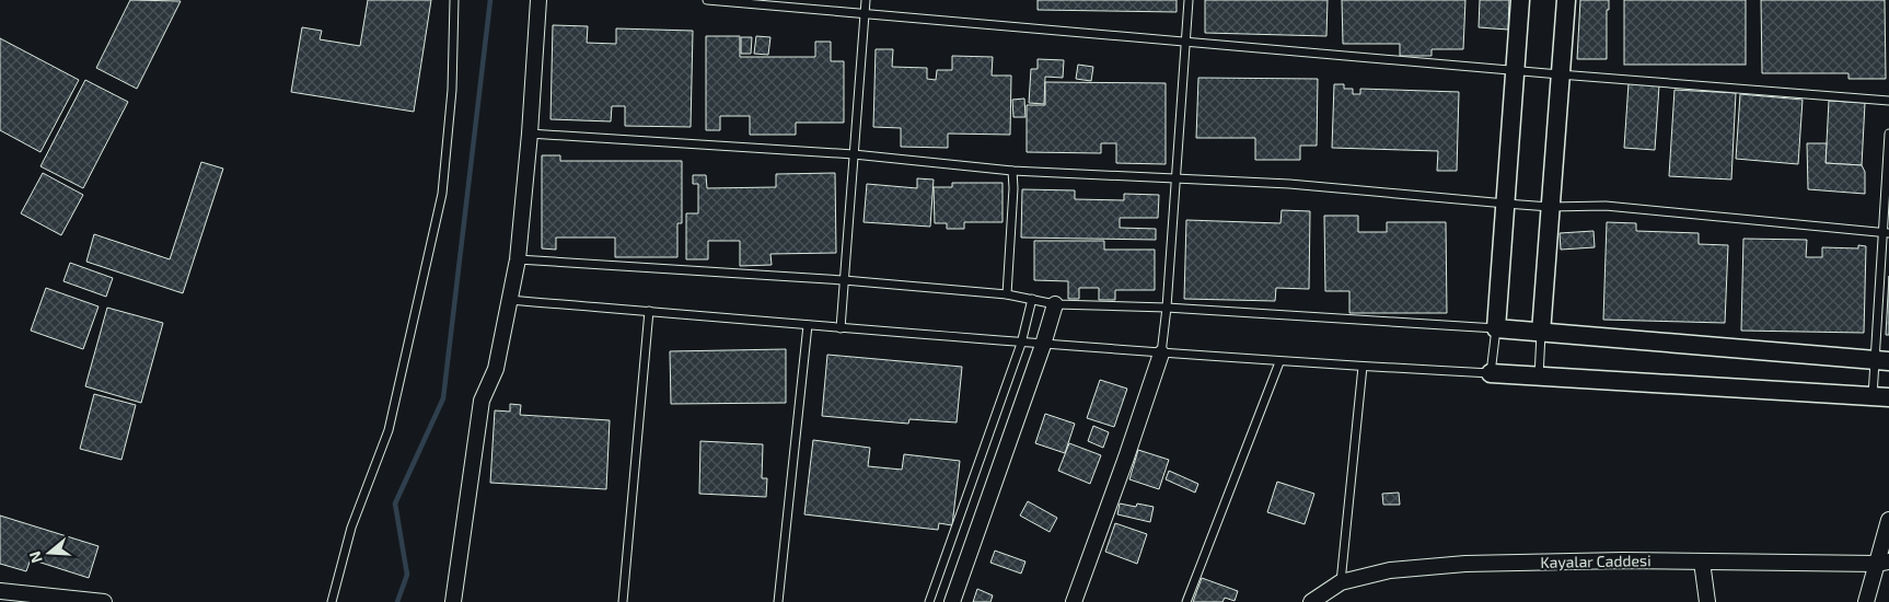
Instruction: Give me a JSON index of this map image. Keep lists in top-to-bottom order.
{
  "streets": {
    "street": ["Kayalar Caddesi"]
  },
  "north": "left"
}
